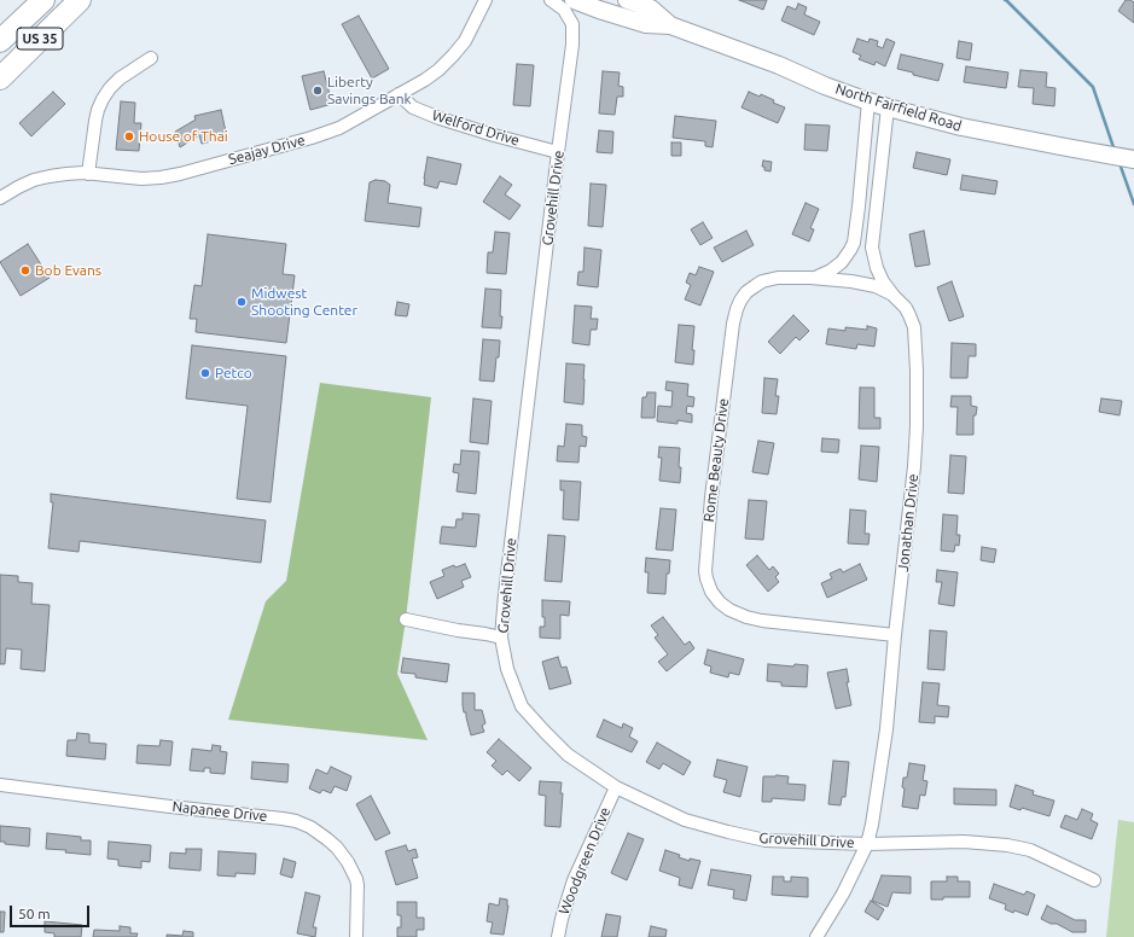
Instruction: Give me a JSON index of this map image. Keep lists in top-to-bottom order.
{
  "streets": {
    "highway": ["US 35"],
    "main road": ["North Fairfield Road"],
    "street": [
      "Welford Drive",
      "Seajay Drive",
      "Grovehill Drive",
      "Rome Beauty Drive",
      "Jonathan Drive",
      "Napanee Drive",
      "Woodgreen Drive"
    ]
  },
  "crossings": [
    ["North Fairfield Road", "Jonathan Drive"],
    ["Welford Drive", "Seajay Drive"],
    ["Welford Drive", "Grovehill Drive"],
    ["Grovehill Drive", "Jonathan Drive"],
    ["Grovehill Drive", "Woodgreen Drive"],
    ["Rome Beauty Drive", "Jonathan Drive"]
  ],
  "places": [
    "Liberty Savings Bank",
    "House of Thai",
    "Bob Evans",
    "Midwest Shooting Center",
    "Petco"
  ],
  "scale_bar": "50 m"
}
